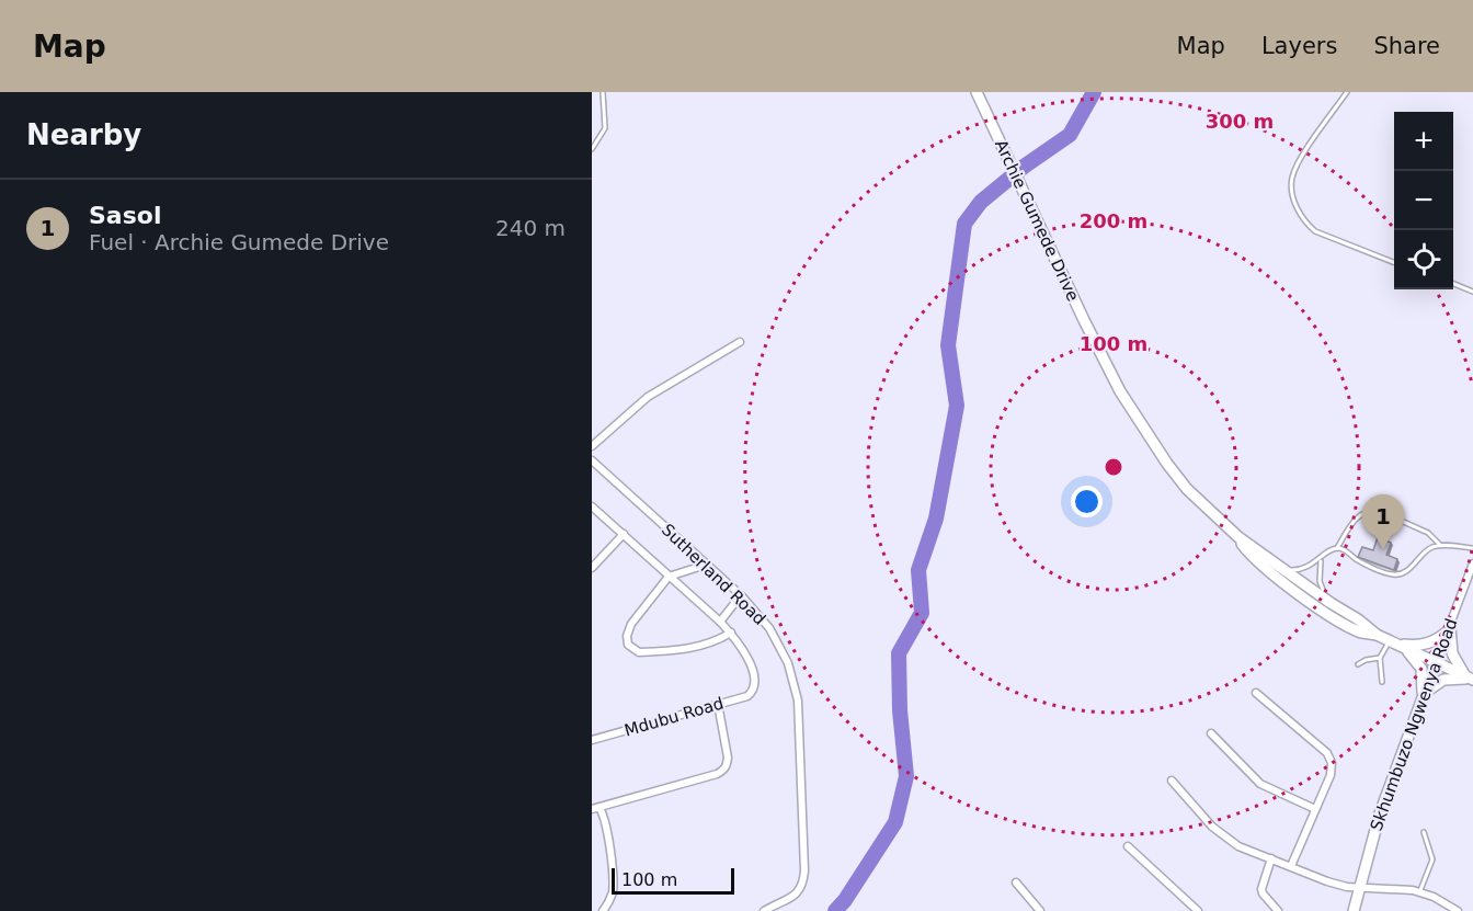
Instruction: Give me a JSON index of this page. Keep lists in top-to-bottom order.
{
  "streets": {
    "main road": ["Archie Gumede Drive", "Skhumbuzo Ngwenya Road"],
    "street": ["Sutherland Road", "Mdubu Road"]
  },
  "crossings": [
    ["Archie Gumede Drive", "Skhumbuzo Ngwenya Road"]
  ],
  "scale_bar": "100 m",
  "page": {
    "header": "Map",
    "nav": ["Map", "Layers", "Share"],
    "heading": "Nearby",
    "map_buttons": ["+", "−"],
    "list": [
      {
        "mark": "1",
        "name": "Sasol",
        "note": "Fuel · Archie Gumede Drive",
        "value": "240 m"
      }
    ],
    "pins": "1",
    "scale": "100 m"
  },
  "rings": ["300 m", "200 m", "100 m"]
}
